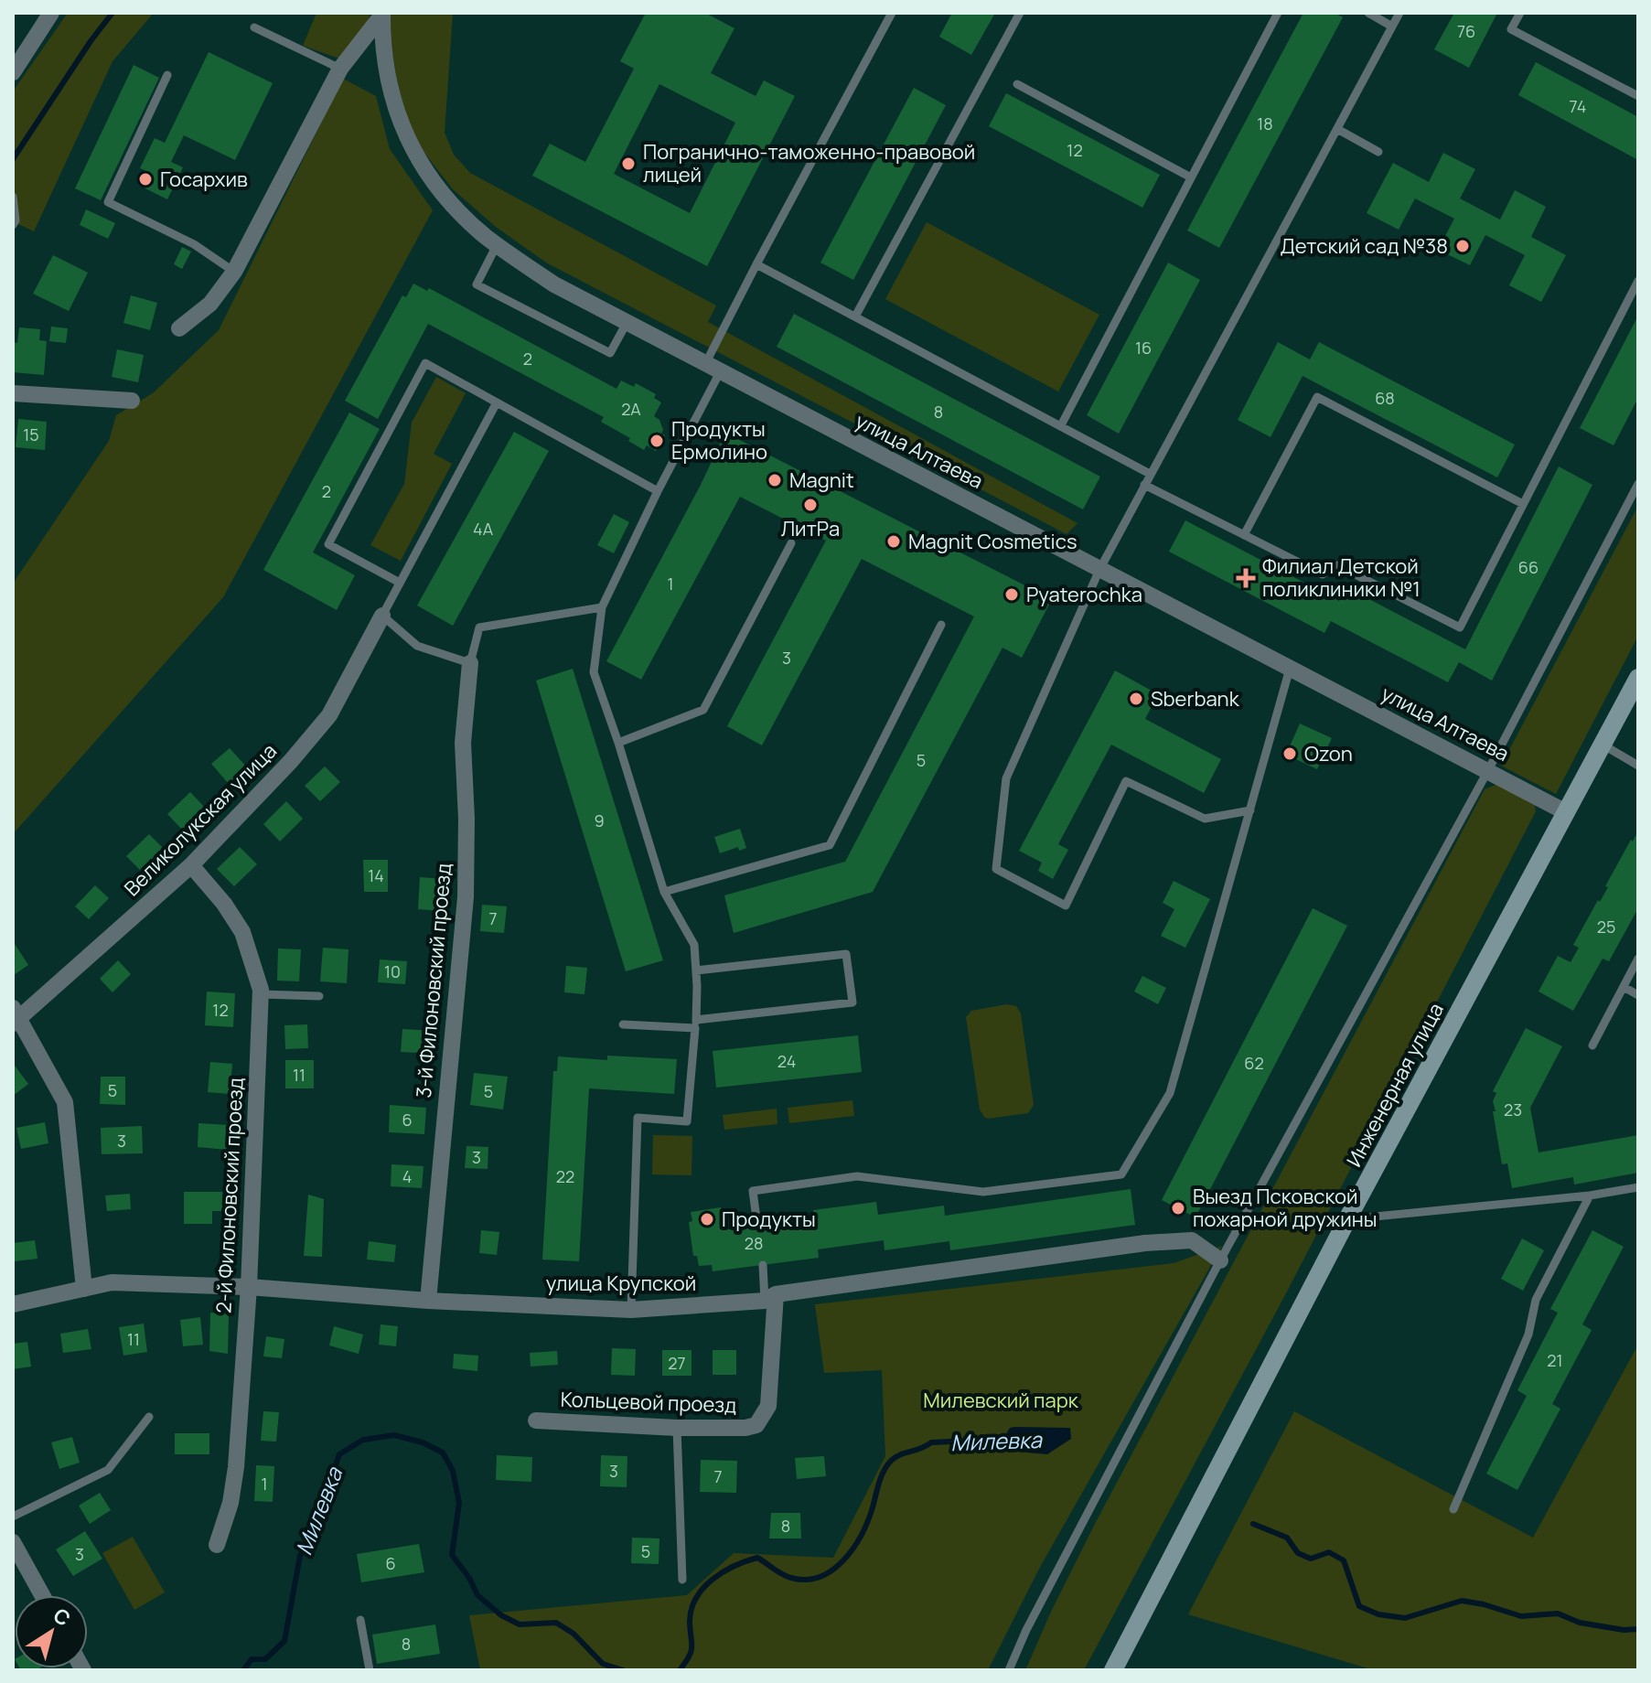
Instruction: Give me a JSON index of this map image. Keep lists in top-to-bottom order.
{
  "streets": {
    "main road": ["Инженерная улица"],
    "street": [
      "улица Алтаева",
      "Великолукская улица",
      "3-й Филоновский проезд",
      "2-й Филоновский проезд",
      "улица Крупской",
      "Кольцевой проезд"
    ]
  },
  "crossings": [
    ["улица Алтаева", "Инженерная улица"],
    ["Великолукская улица", "2-й Филоновский проезд"],
    ["3-й Филоновский проезд", "улица Крупской"],
    ["2-й Филоновский проезд", "улица Крупской"],
    ["улица Крупской", "Кольцевой проезд"]
  ],
  "water": ["Милевка"],
  "parks": ["Милевский парк"],
  "places": {
    "other": [
      "Погранично-таможенно-правовой лицей",
      "Госархив",
      "Детский сад №38",
      "Продукты Ермолино",
      "Magnit",
      "ЛитРа",
      "Magnit Cosmetics",
      "Pyaterochka",
      "Sberbank",
      "Ozon",
      "Выезд Псковской пожарной дружины",
      "Продукты"
    ],
    "health": ["Филиал Детской поликлиники №1"]
  },
  "house_numbers": [
    "76",
    "74",
    "18",
    "12",
    "16",
    "2",
    "68",
    "2А",
    "8",
    "15",
    "2",
    "4А",
    "66",
    "1",
    "3",
    "5",
    "9",
    "14",
    "7",
    "25",
    "10",
    "12",
    "24",
    "62",
    "11",
    "5",
    "5",
    "23",
    "6",
    "3",
    "3",
    "4",
    "22",
    "28",
    "11",
    "21",
    "27",
    "3",
    "7",
    "1",
    "8",
    "5",
    "3",
    "6",
    "8"
  ],
  "north": "top right"
}
